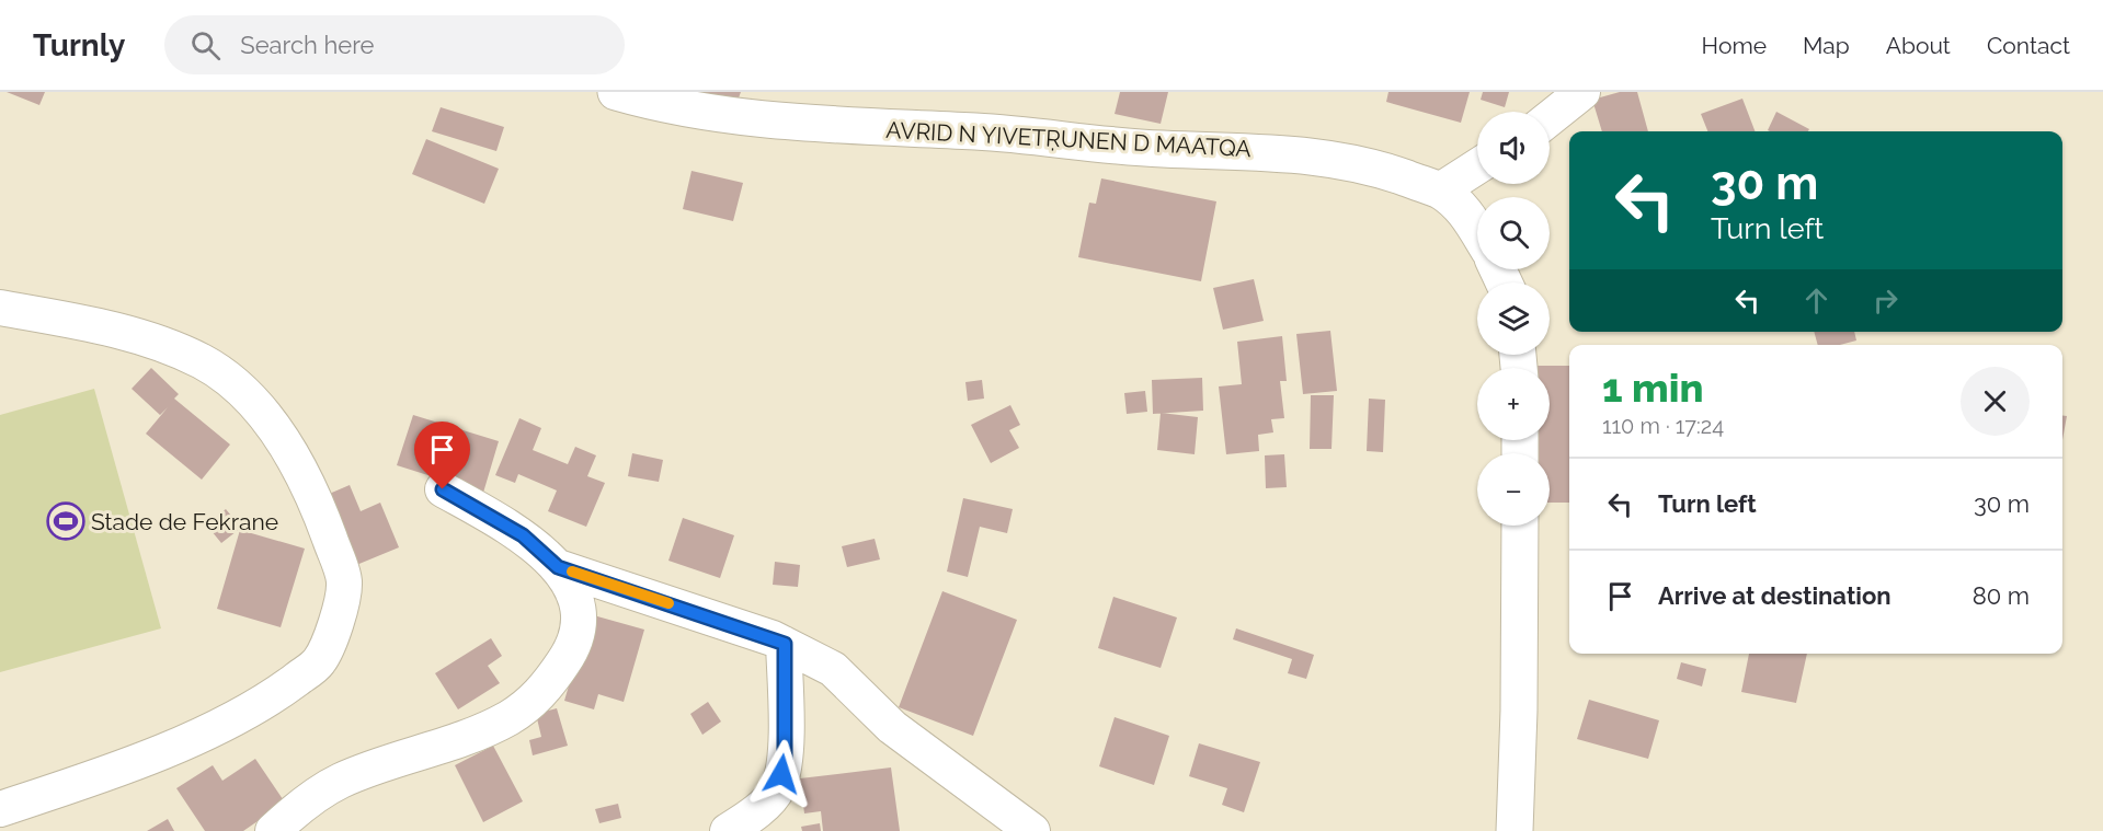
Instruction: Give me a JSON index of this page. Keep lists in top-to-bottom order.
{
  "streets": {
    "main road": ["AVRID N YIVETṚUNEN D MAATQA"]
  },
  "places": {
    "sports": ["Stade de Fekrane"]
  },
  "page": {
    "header": "Turnly",
    "search": "Search here",
    "nav": [
      "Home",
      "Map",
      "About",
      "Contact"
    ],
    "map_buttons": ["+", "−"],
    "turn": ["30 m", "Turn left"],
    "heading": ["1 min", "110 m · 17:24"],
    "list": [
      {
        "name": "Turn left",
        "value": "30 m"
      },
      {
        "name": "Arrive at destination",
        "value": "80 m"
      }
    ]
  }
}
